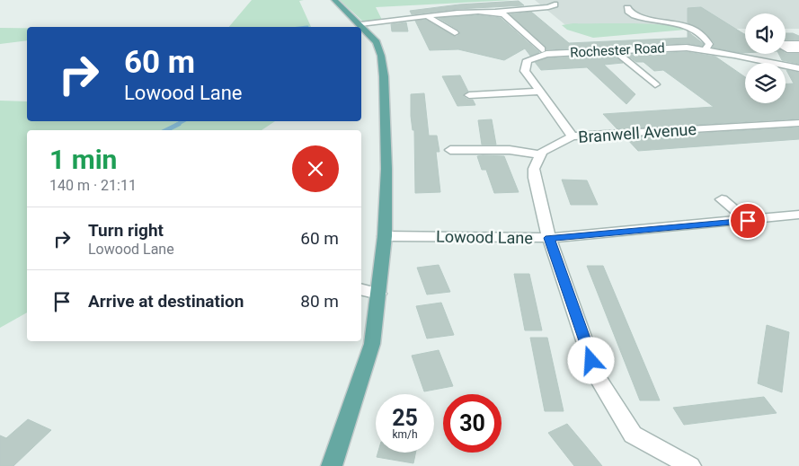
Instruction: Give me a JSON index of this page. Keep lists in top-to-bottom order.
{
  "streets": {
    "street": ["Rochester Road", "Branwell Avenue", "Lowood Lane"]
  },
  "crossings": [
    ["Rochester Road", "Branwell Avenue"]
  ],
  "page": {
    "turn": ["60 m", "Lowood Lane"],
    "heading": ["1 min", "140 m · 21:11"],
    "list": [
      {
        "name": "Turn right",
        "note": "Lowood Lane",
        "value": "60 m"
      },
      {
        "name": "Arrive at destination",
        "value": "80 m"
      }
    ],
    "speed": "25 km/h",
    "limit": "30"
  }
}
